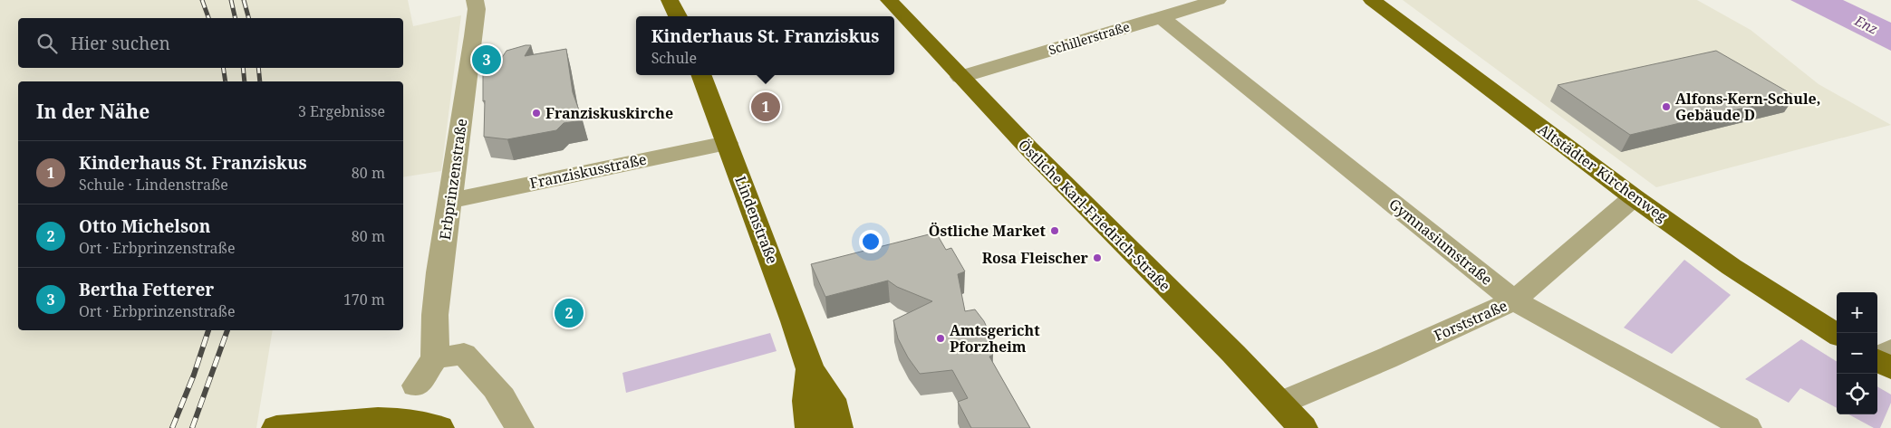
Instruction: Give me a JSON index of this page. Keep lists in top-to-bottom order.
{
  "streets": {
    "main road": ["Altstädter Kirchenweg", "Östliche Karl-Friedrich-Straße", "Lindenstraße"],
    "street": [
      "Schillerstraße",
      "Franziskusstraße",
      "Erbprinzenstraße",
      "Gymnasiumstraße",
      "Forststraße"
    ]
  },
  "crossings": [
    ["Schillerstraße", "Östliche Karl-Friedrich-Straße"],
    ["Schillerstraße", "Gymnasiumstraße"],
    ["Franziskusstraße", "Erbprinzenstraße"],
    ["Franziskusstraße", "Lindenstraße"],
    ["Altstädter Kirchenweg", "Forststraße"],
    ["Östliche Karl-Friedrich-Straße", "Forststraße"],
    ["Gymnasiumstraße", "Forststraße"]
  ],
  "water": ["Enz"],
  "places": [
    "Alfons-Kern-Schule, Gebäude D",
    "Franziskuskirche",
    "Östliche Market",
    "Rosa Fleischer",
    "Amtsgericht Pforzheim"
  ],
  "page": {
    "popup": ["Kinderhaus St. Franziskus", "Schule"],
    "search": "Hier suchen",
    "pins": ["3", "1", "2"],
    "heading": ["In der Nähe", "3 Ergebnisse"],
    "list": [
      {
        "mark": "1",
        "name": "Kinderhaus St. Franziskus",
        "note": "Schule · Lindenstraße",
        "value": "80 m"
      },
      {
        "mark": "2",
        "name": "Otto Michelson",
        "note": "Ort · Erbprinzenstraße",
        "value": "80 m"
      },
      {
        "mark": "3",
        "name": "Bertha Fetterer",
        "note": "Ort · Erbprinzenstraße",
        "value": "170 m"
      }
    ],
    "map_buttons": ["+", "−"]
  }
}
